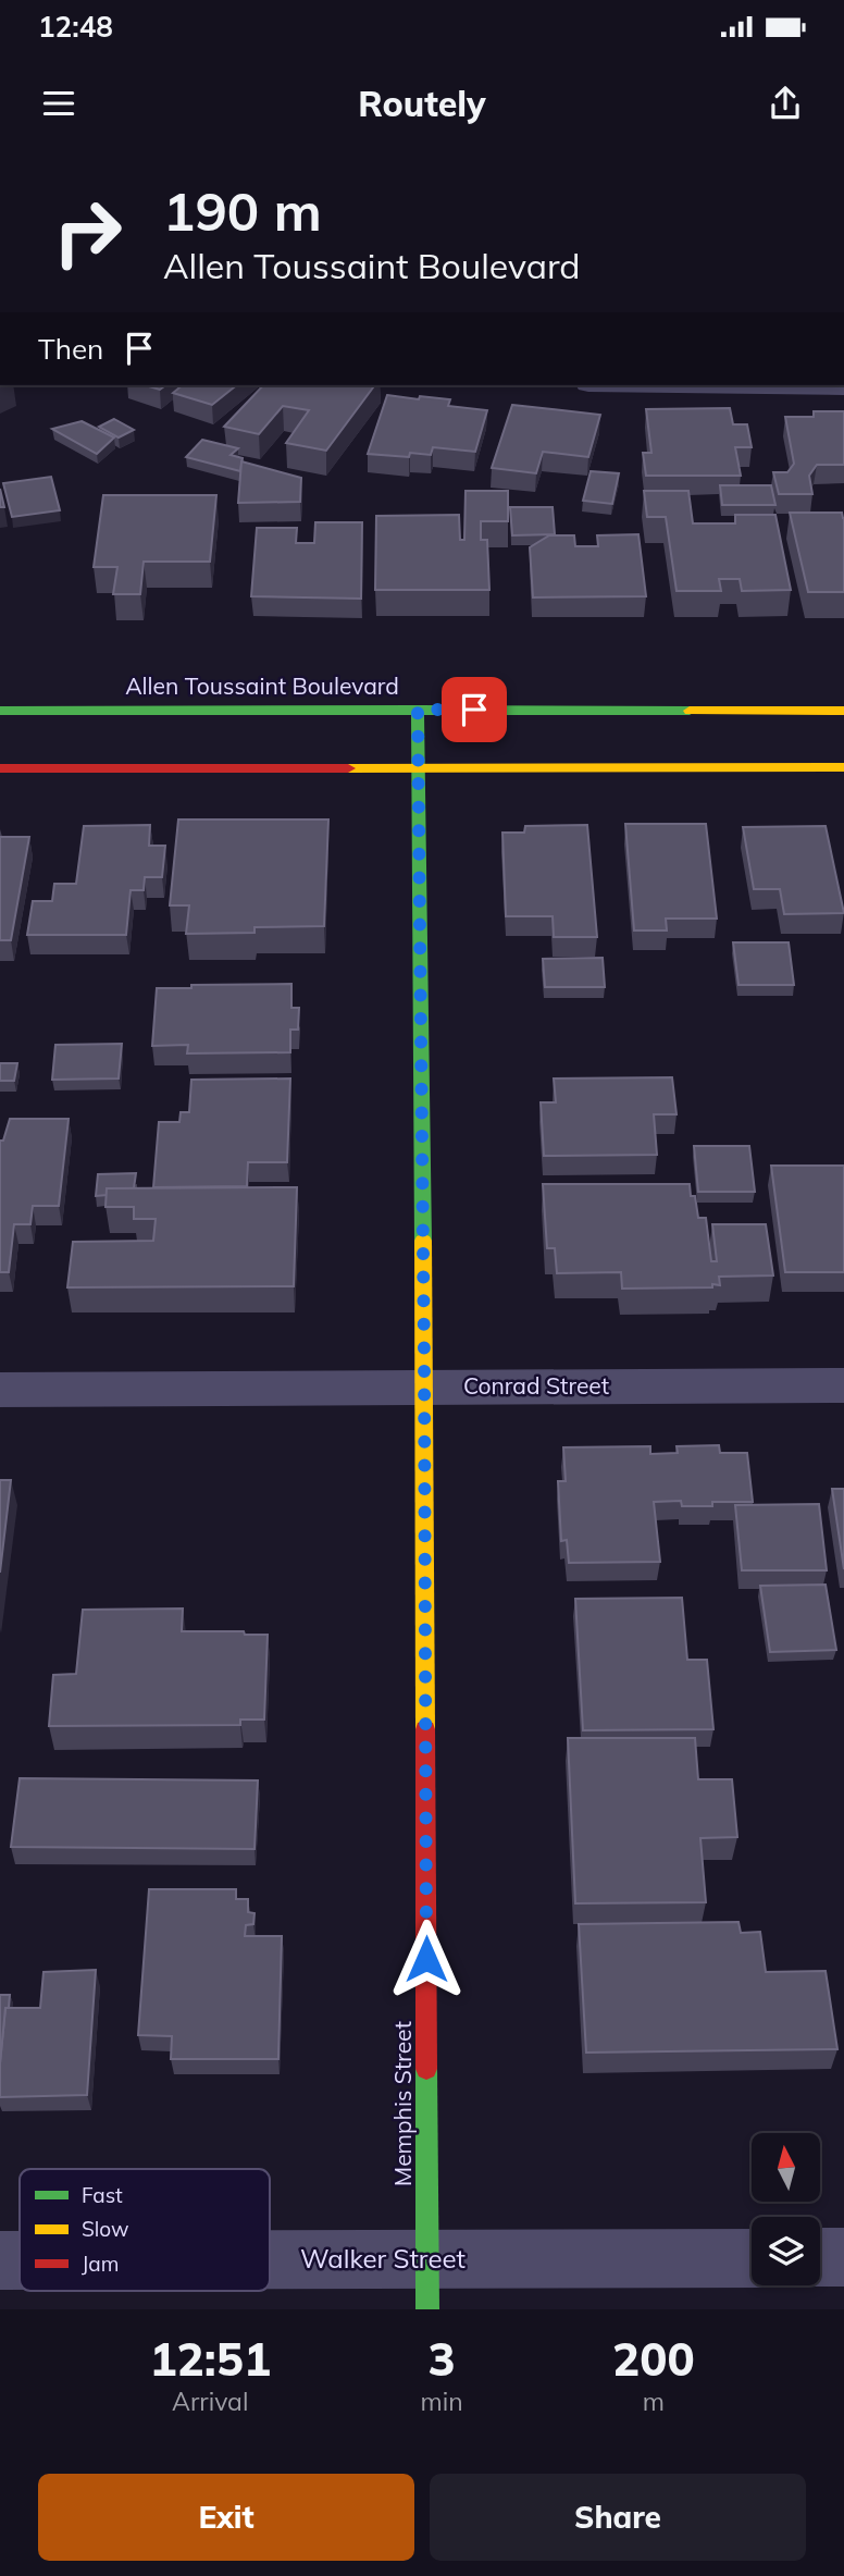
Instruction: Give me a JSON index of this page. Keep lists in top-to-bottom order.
{
  "streets": {
    "main road": ["Allen Toussaint Boulevard", "Memphis Street"],
    "street": ["Conrad Street", "Walker Street"]
  },
  "crossings": [
    ["Allen Toussaint Boulevard", "Memphis Street"],
    ["Conrad Street", "Memphis Street"],
    ["Memphis Street", "Walker Street"]
  ],
  "legend": ["Fast", "Slow", "Jam"],
  "north": "top",
  "page": {
    "status": "12:48",
    "header": "Routely",
    "turn": ["190 m", "Allen Toussaint Boulevard"],
    "then": "Then",
    "eta": [
      "12:51",
      "Arrival",
      "3",
      "min",
      "200",
      "m"
    ],
    "buttons": ["Exit", "Share"]
  }
}
